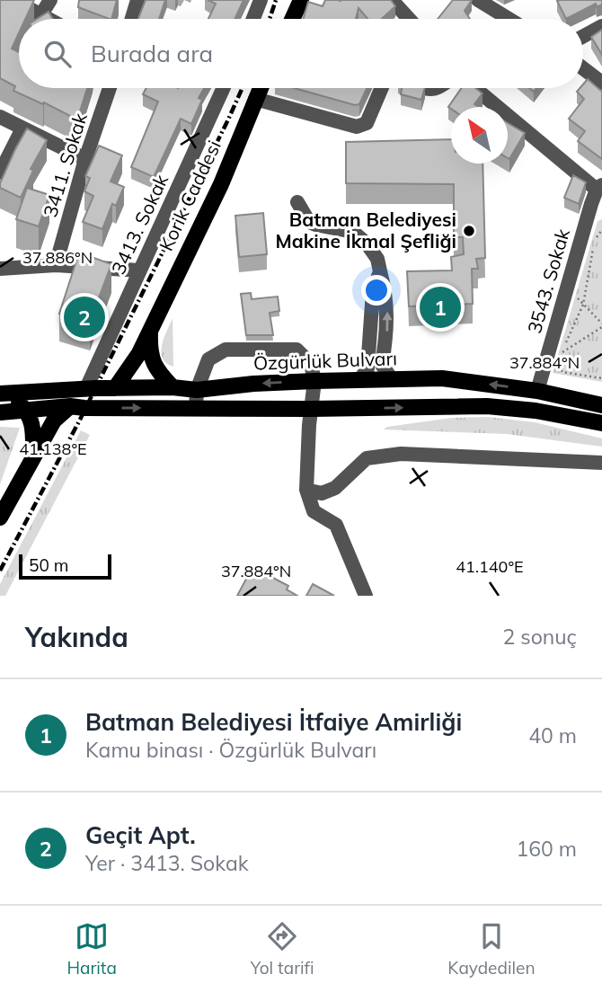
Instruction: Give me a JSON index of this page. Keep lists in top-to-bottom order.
{
  "streets": {
    "main road": ["Korik Caddesi", "Özgürlük Bulvarı"],
    "street": ["3411. Sokak", "3413. Sokak", "3543. Sokak"]
  },
  "crossings": [
    ["Korik Caddesi", "Özgürlük Bulvarı"],
    ["3413. Sokak", "Özgürlük Bulvarı"],
    ["3543. Sokak", "Özgürlük Bulvarı"]
  ],
  "places": ["Batman Belediyesi Makine İkmal Şefliği"],
  "scale_bar": "50 m",
  "north": "top left",
  "page": {
    "search": "Burada ara",
    "pins": ["1", "2"],
    "scale": "50 m",
    "heading": ["Yakında", "2 sonuç"],
    "list": [
      {
        "mark": "1",
        "name": "Batman Belediyesi İtfaiye Amirliği",
        "note": "Kamu binası · Özgürlük Bulvarı",
        "value": "40 m"
      },
      {
        "mark": "2",
        "name": "Geçit Apt.",
        "note": "Yer · 3413. Sokak",
        "value": "160 m"
      }
    ],
    "nav": ["Harita", "Yol tarifi", "Kaydedilen"]
  },
  "coordinates": [
    "37.886°N",
    "37.884°N",
    "41.138°E",
    "41.140°E"
  ]
}
